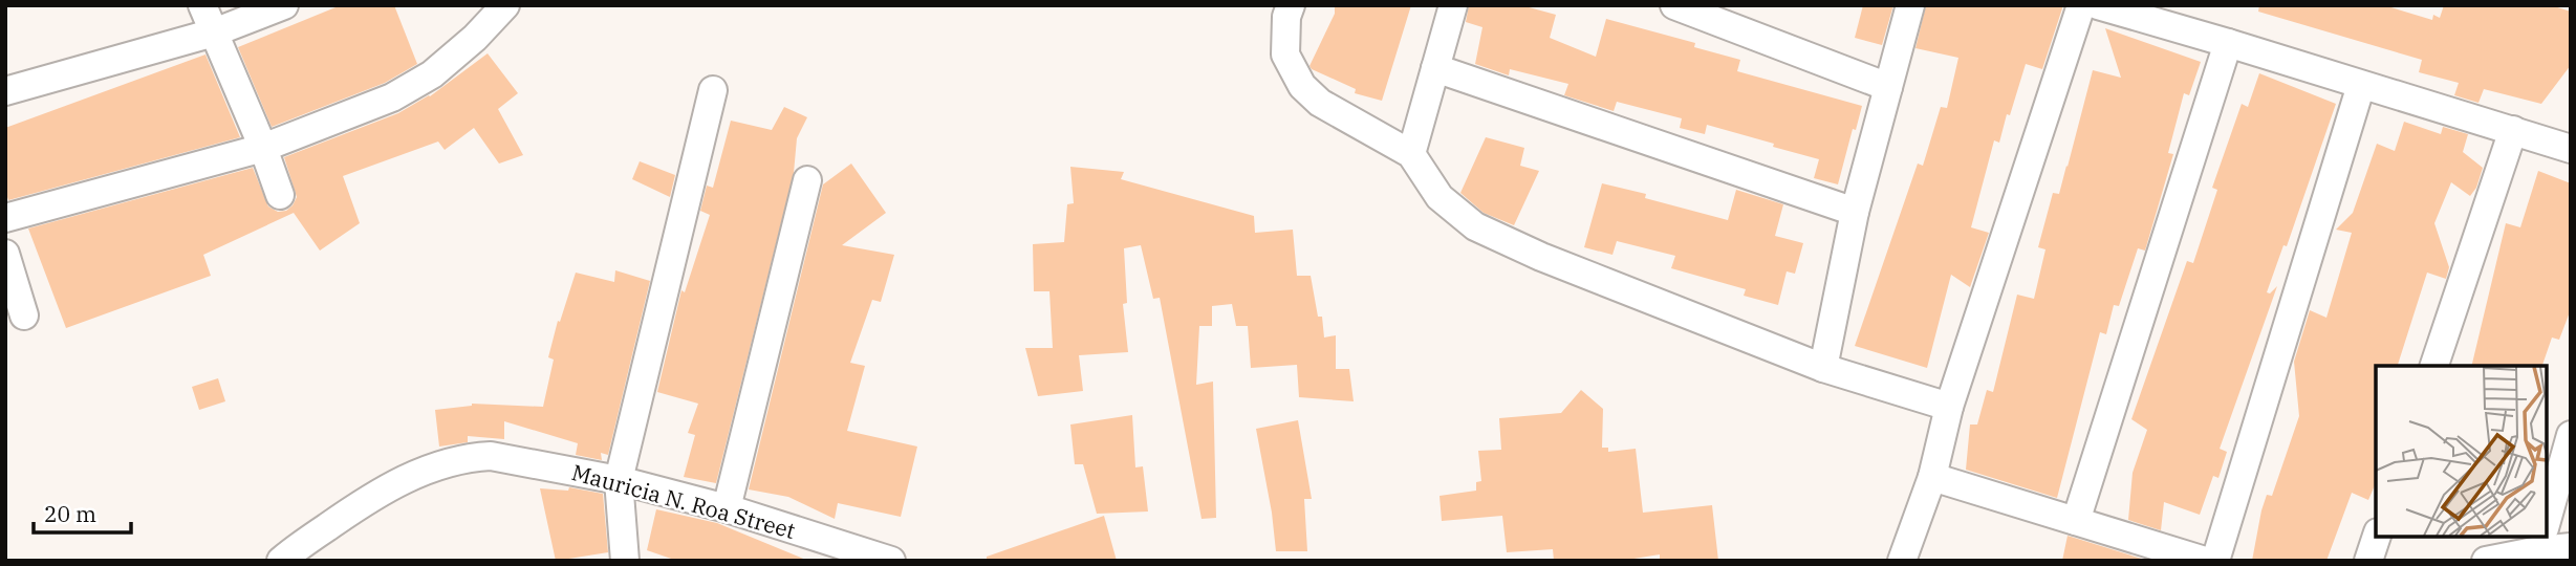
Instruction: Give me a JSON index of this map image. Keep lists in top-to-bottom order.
{
  "streets": {
    "street": ["Mauricia N. Roa Street"]
  },
  "scale_bar": "20 m"
}
